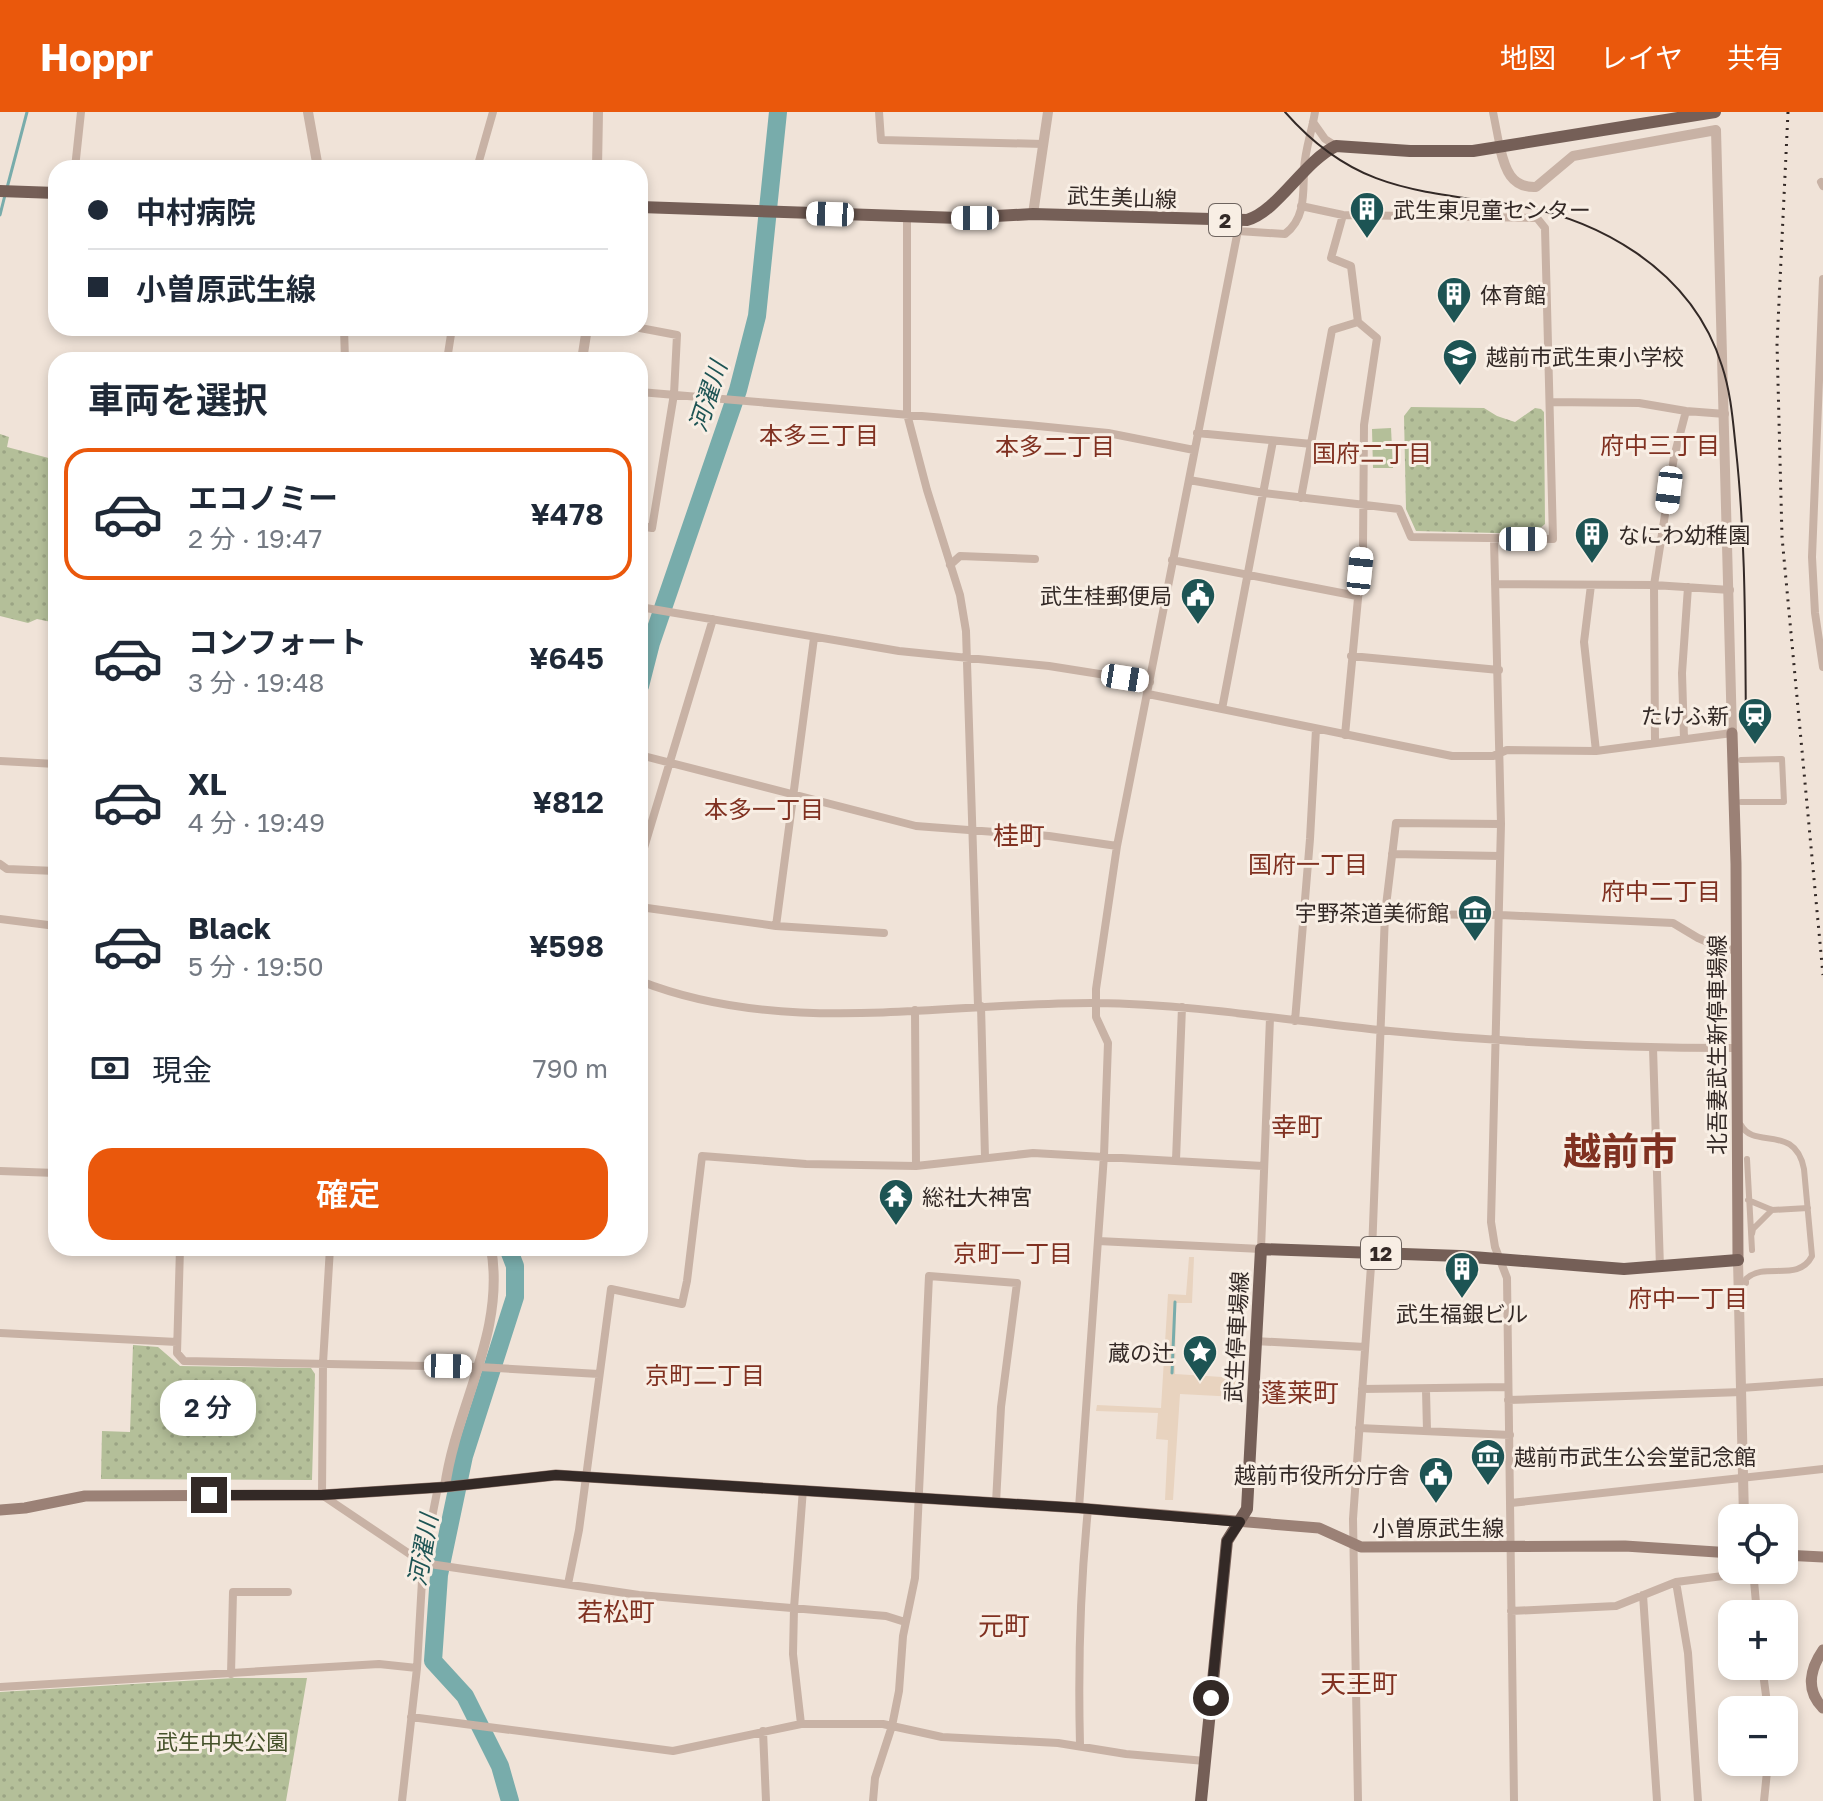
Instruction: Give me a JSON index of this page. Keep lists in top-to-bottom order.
{
  "streets": {
    "main road": [
      "武生美山線",
      "2",
      "北吾妻武生新停車場線",
      "12",
      "武生停車場線",
      "小曽原武生線"
    ]
  },
  "crossings": [
    ["武生美山線", "2"],
    ["北吾妻武生新停車場線", "武生停車場線"],
    ["武生停車場線", "小曽原武生線"]
  ],
  "districts": [
    "本多三丁目",
    "府中三丁目",
    "本多二丁目",
    "国府二丁目",
    "本多一丁目",
    "桂町",
    "国府一丁目",
    "府中二丁目",
    "幸町",
    "越前市",
    "京町一丁目",
    "府中一丁目",
    "京町二丁目",
    "蓬莱町",
    "若松町",
    "元町",
    "天王町"
  ],
  "water": ["河濯川"],
  "parks": ["武生中央公園"],
  "places": {
    "building": [
      "武生東児童センター",
      "体育館",
      "なにわ幼稚園",
      "武生福銀ビル"
    ],
    "school or university": ["越前市武生東小学校"],
    "public building": ["武生桂郵便局", "越前市役所分庁舎"],
    "station": ["たけふ新"],
    "museum": ["宇野茶道美術館", "越前市武生公会堂記念館"],
    "temple": ["総社大神宮"],
    "place": ["蔵の辻"]
  },
  "page": {
    "header": "Hoppr",
    "nav": ["地図", "レイヤ", "共有"],
    "banner": ["中村病院", "小曽原武生線"],
    "heading": "車両を選択",
    "list": [
      {
        "name": "エコノミー",
        "note": "2 分 · 19:47",
        "value": "¥478"
      },
      {
        "name": "コンフォート",
        "note": "3 分 · 19:48",
        "value": "¥645"
      },
      {
        "name": "XL",
        "note": "4 分 · 19:49",
        "value": "¥812"
      },
      {
        "name": "Black",
        "note": "5 分 · 19:50",
        "value": "¥598"
      }
    ],
    "pay": ["現金", "790 m"],
    "buttons": "確定",
    "bubble": "2 分",
    "map_buttons": ["+", "−"]
  }
}
